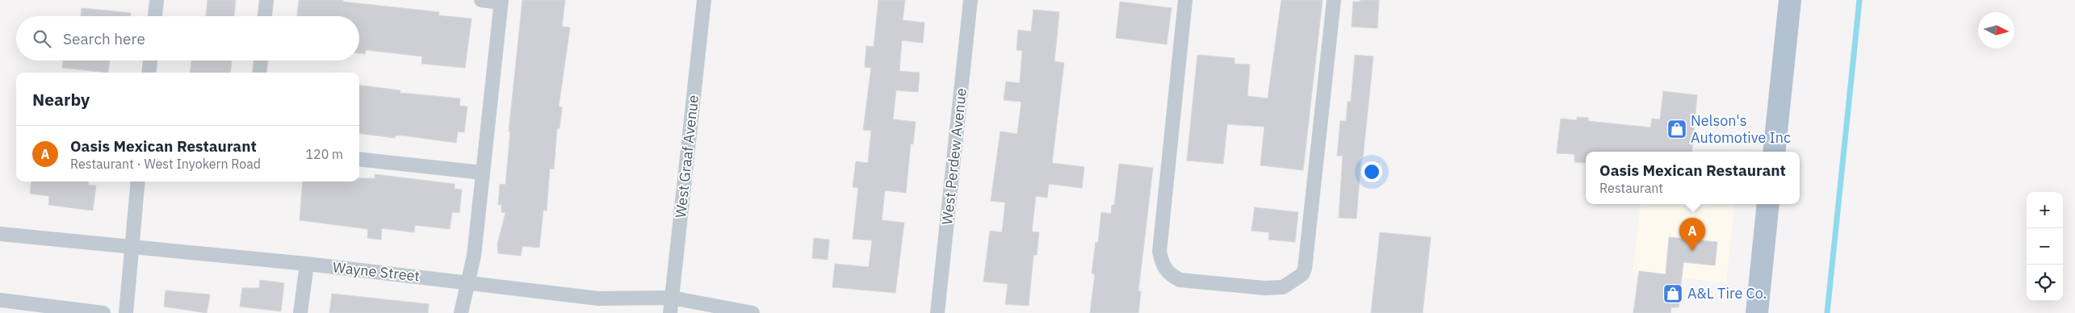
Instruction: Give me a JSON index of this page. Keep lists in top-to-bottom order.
{
  "streets": {
    "street": ["West Graaf Avenue", "West Perdew Avenue", "Wayne Street"]
  },
  "crossings": [
    ["West Graaf Avenue", "Wayne Street"]
  ],
  "places": {
    "shop": ["Nelson's Automotive Inc", "A&L Tire Co."]
  },
  "north": "right",
  "page": {
    "search": "Search here",
    "heading": "Nearby",
    "list": [
      {
        "mark": "A",
        "name": "Oasis Mexican Restaurant",
        "note": "Restaurant · West Inyokern Road",
        "value": "120 m"
      }
    ],
    "popup": ["Oasis Mexican Restaurant", "Restaurant"],
    "map_buttons": ["+", "−"],
    "pins": "A"
  }
}
